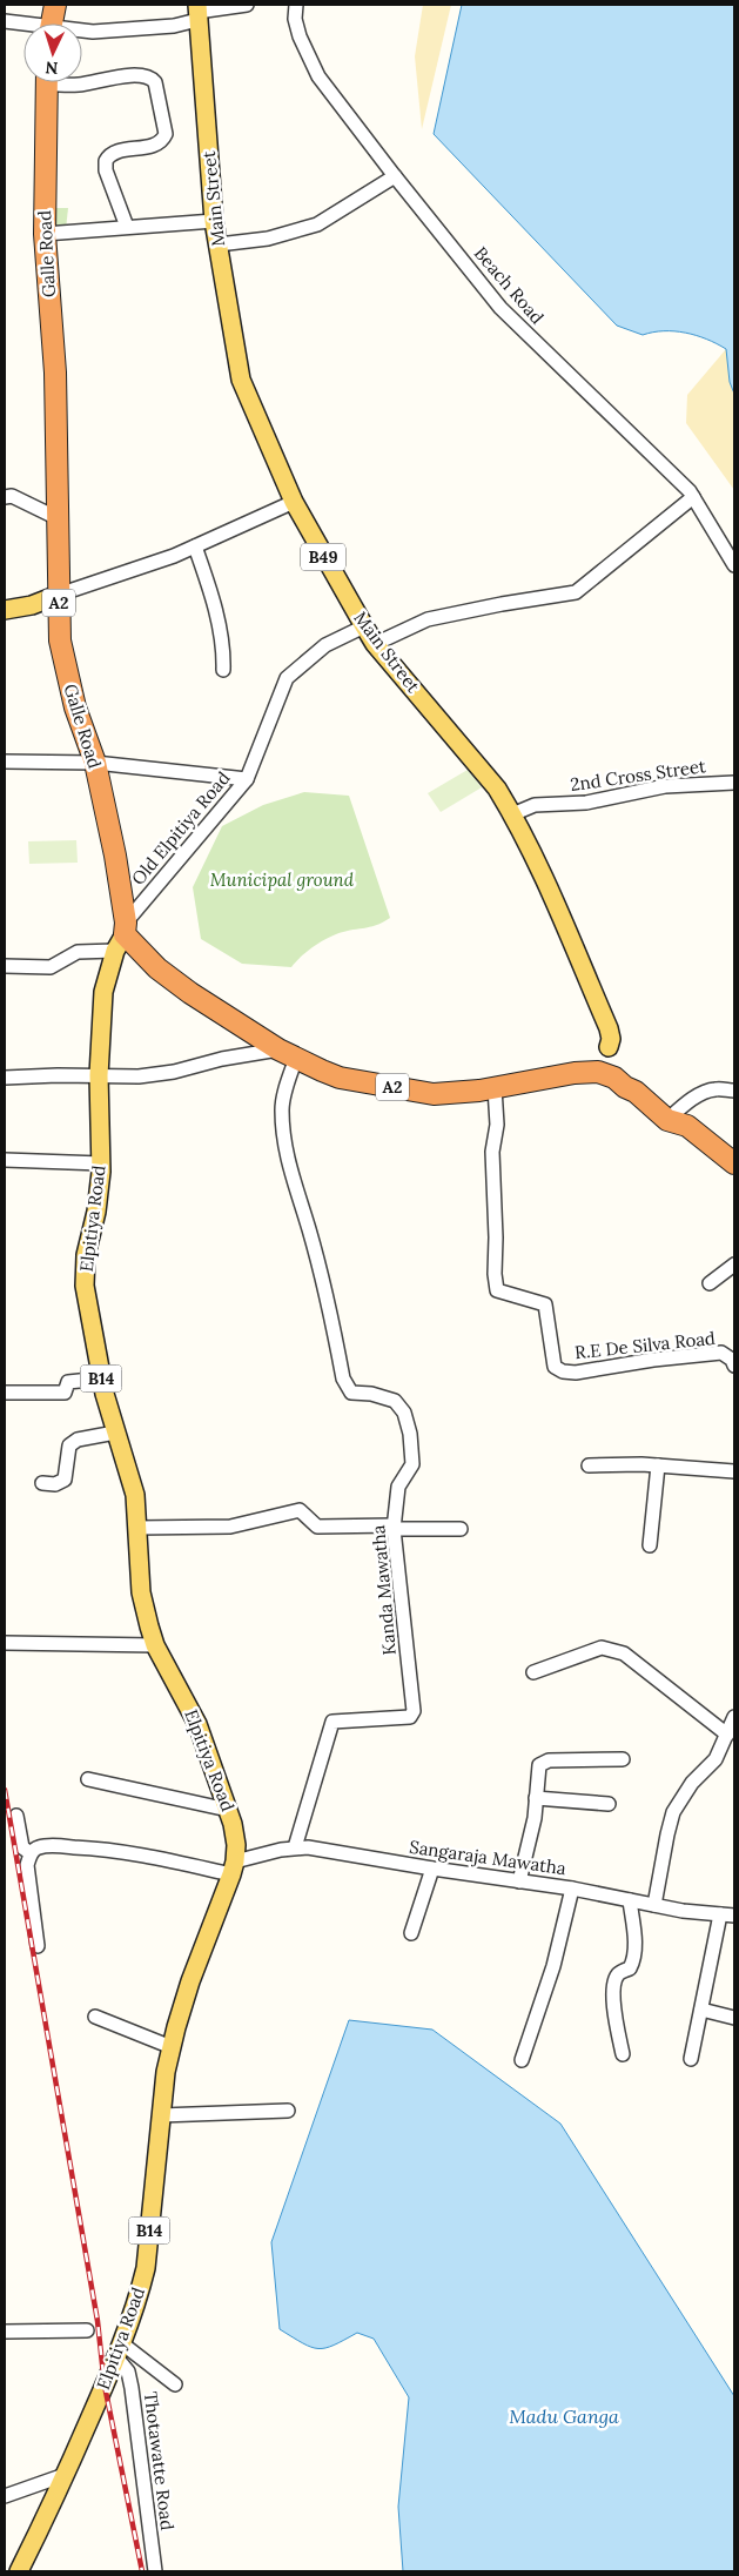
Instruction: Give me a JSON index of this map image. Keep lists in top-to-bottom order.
{
  "streets": {
    "highway": ["Galle Road", "A2"],
    "main road": [
      "Main Street",
      "B49",
      "Elpitiya Road",
      "B14"
    ],
    "street": [
      "Beach Road",
      "2nd Cross Street",
      "Old Elpitiya Road",
      "R.E De Silva Road",
      "Kanda Mawatha",
      "Sangaraja Mawatha",
      "Thotawatte Road"
    ]
  },
  "crossings": [
    ["Main Street", "A2"],
    ["Main Street", "2nd Cross Street"],
    ["Main Street", "Old Elpitiya Road"],
    ["Galle Road", "A2"],
    ["Galle Road", "Old Elpitiya Road"],
    ["Galle Road", "Elpitiya Road"],
    ["A2", "Old Elpitiya Road"],
    ["A2", "Elpitiya Road"],
    ["A2", "R.E De Silva Road"],
    ["A2", "Kanda Mawatha"],
    ["Old Elpitiya Road", "Elpitiya Road"],
    ["Elpitiya Road", "Sangaraja Mawatha"],
    ["Elpitiya Road", "Thotawatte Road"],
    ["Kanda Mawatha", "Sangaraja Mawatha"]
  ],
  "water": ["Madu Ganga"],
  "parks": ["Municipal ground"],
  "north": "bottom"
}
